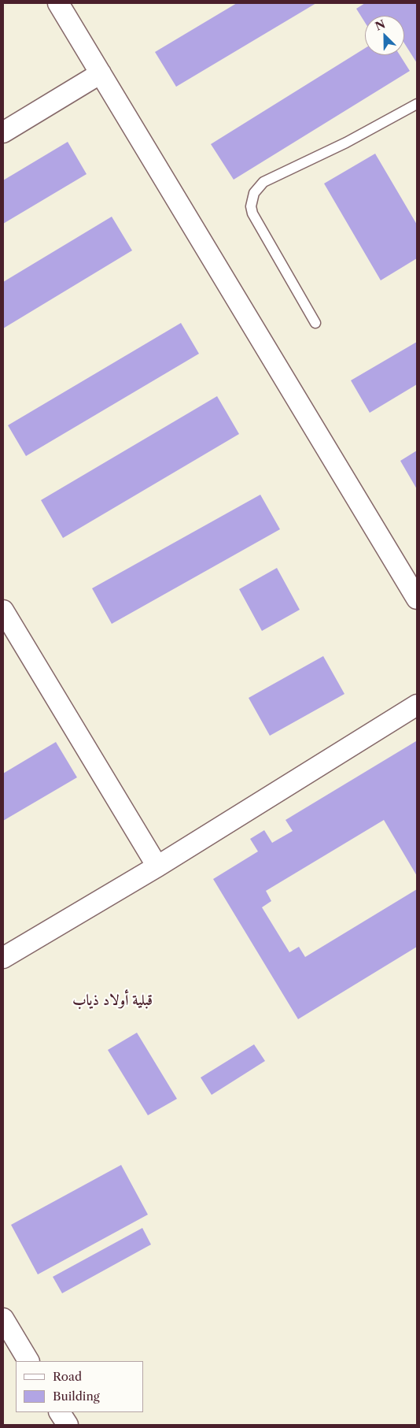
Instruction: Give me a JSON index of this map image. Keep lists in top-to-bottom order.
{
  "districts": ["قبلية أولاد ذياب"],
  "legend": ["Road", "Building"],
  "north": "top left"
}
